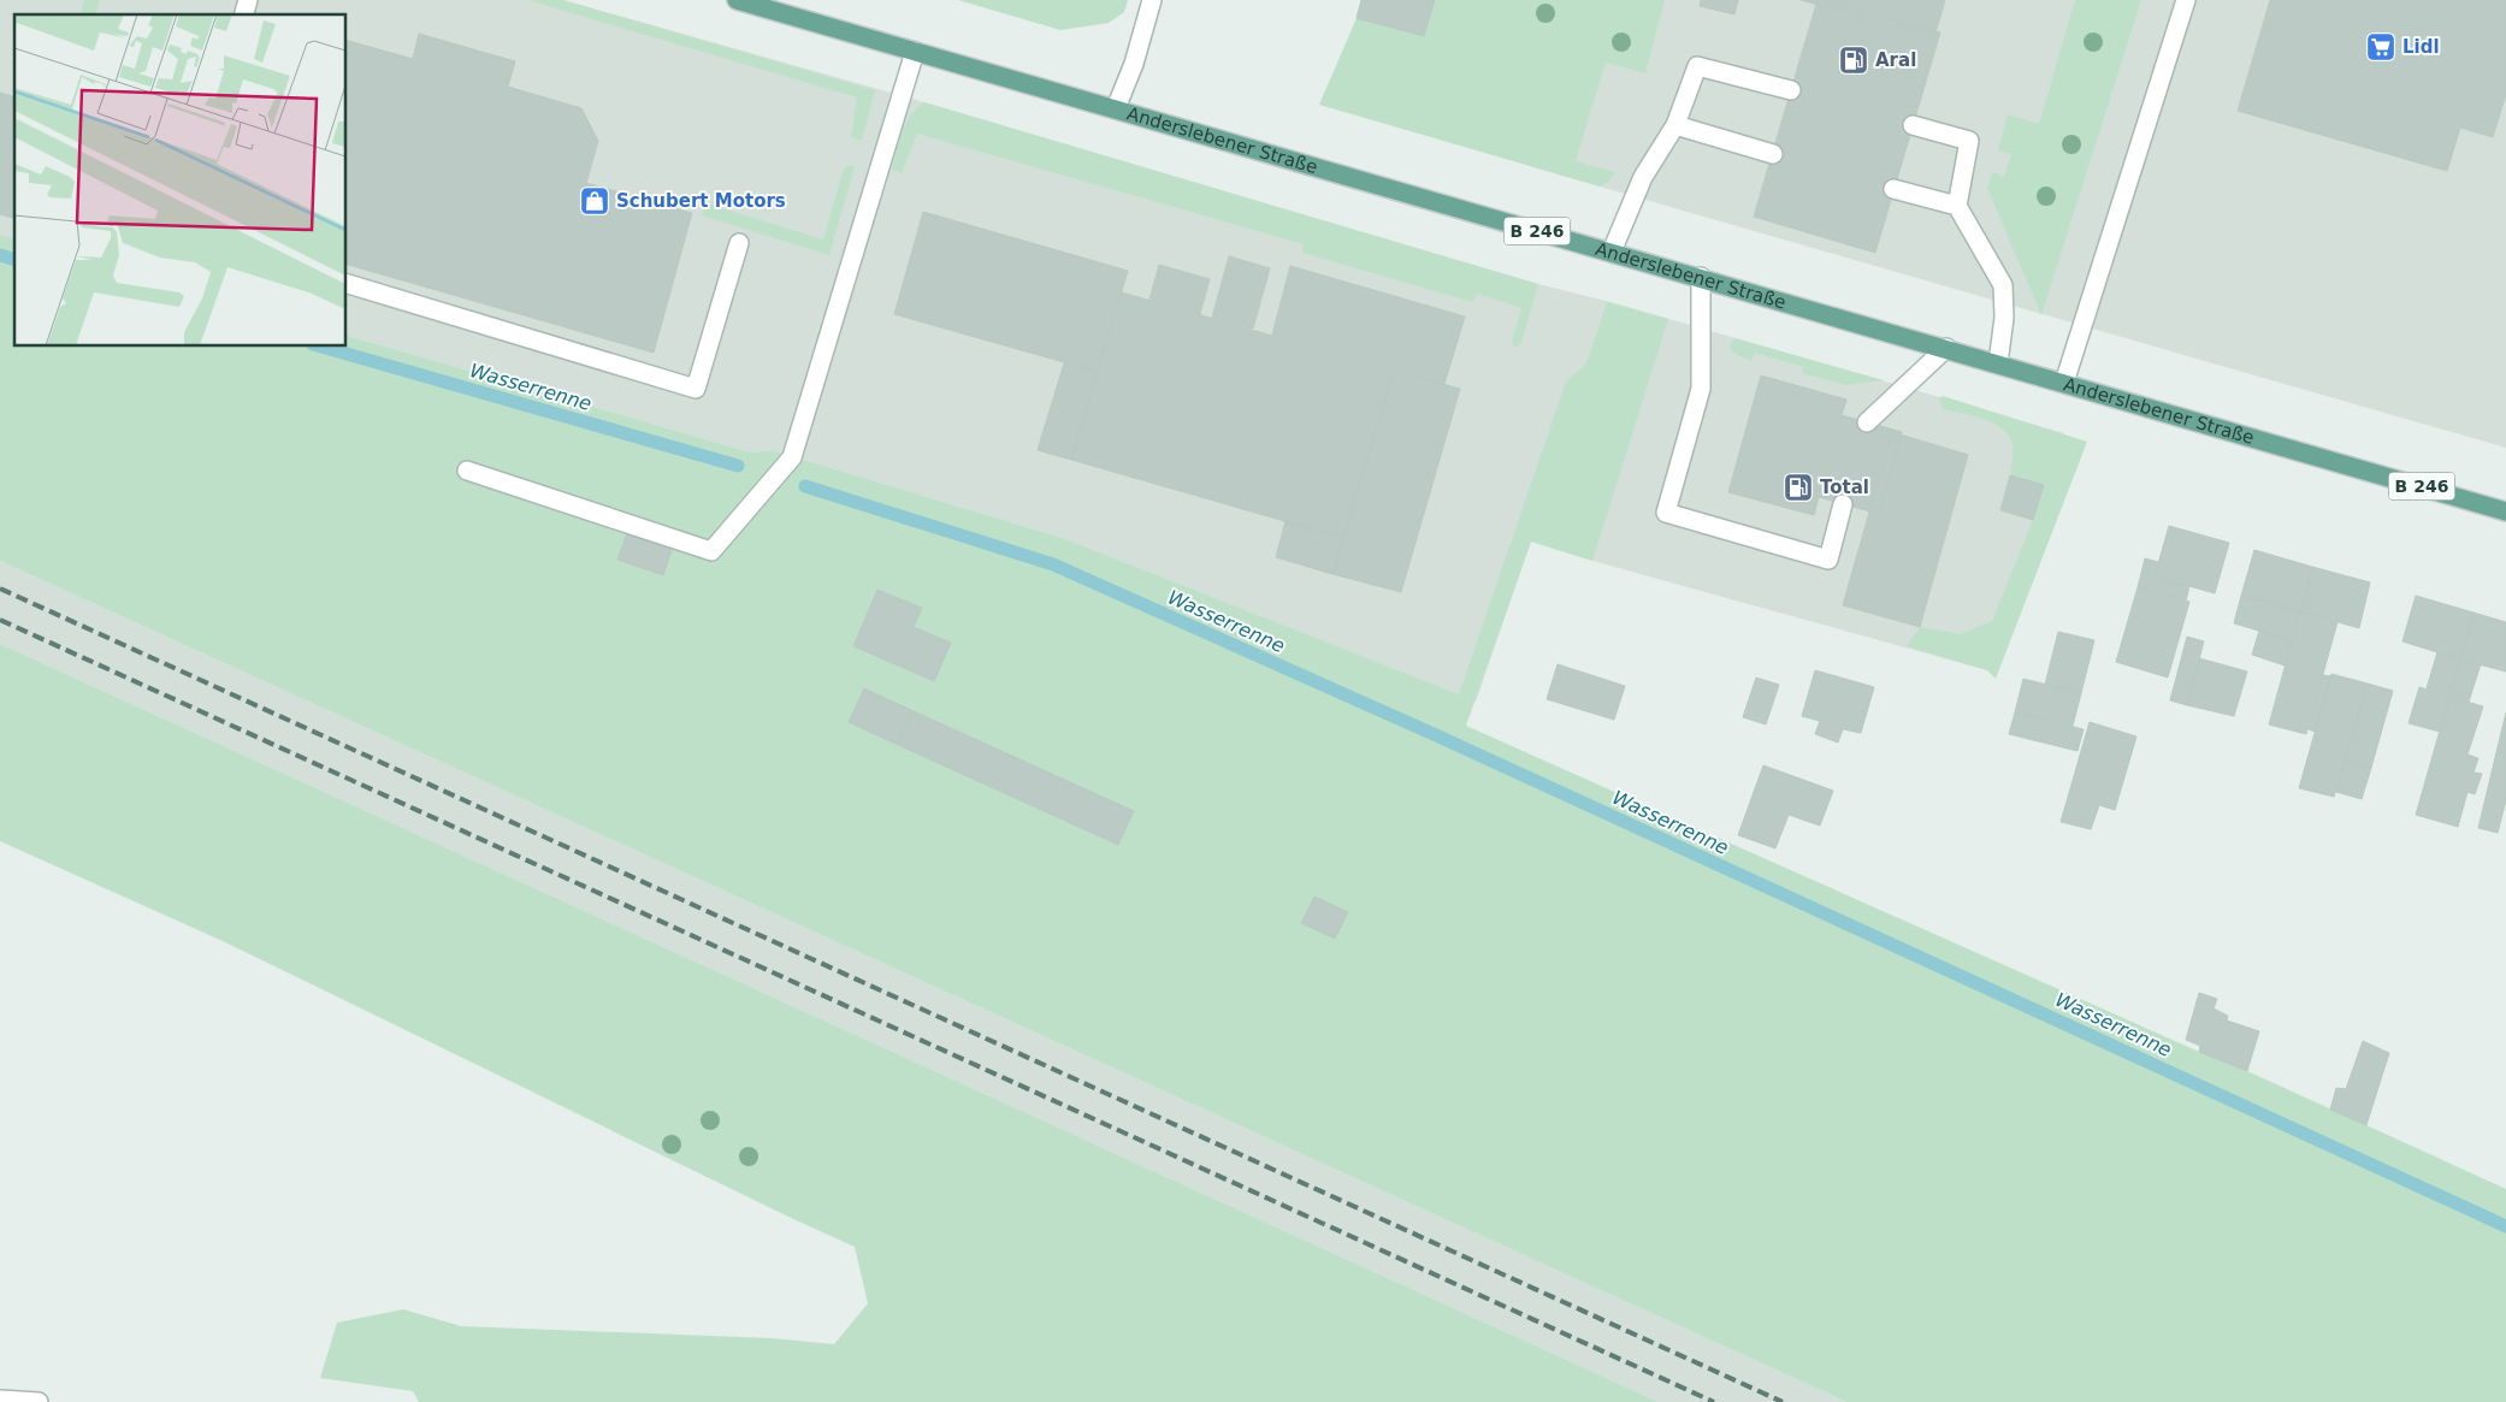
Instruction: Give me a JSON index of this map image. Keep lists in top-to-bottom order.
{
  "streets": {
    "main road": ["Anderslebener Straße", "B 246"]
  },
  "water": ["Wasserrenne"],
  "places": {
    "supermarket": ["Lidl"],
    "fuel station": ["Aral", "Total"],
    "shop": ["Schubert Motors"]
  }
}
